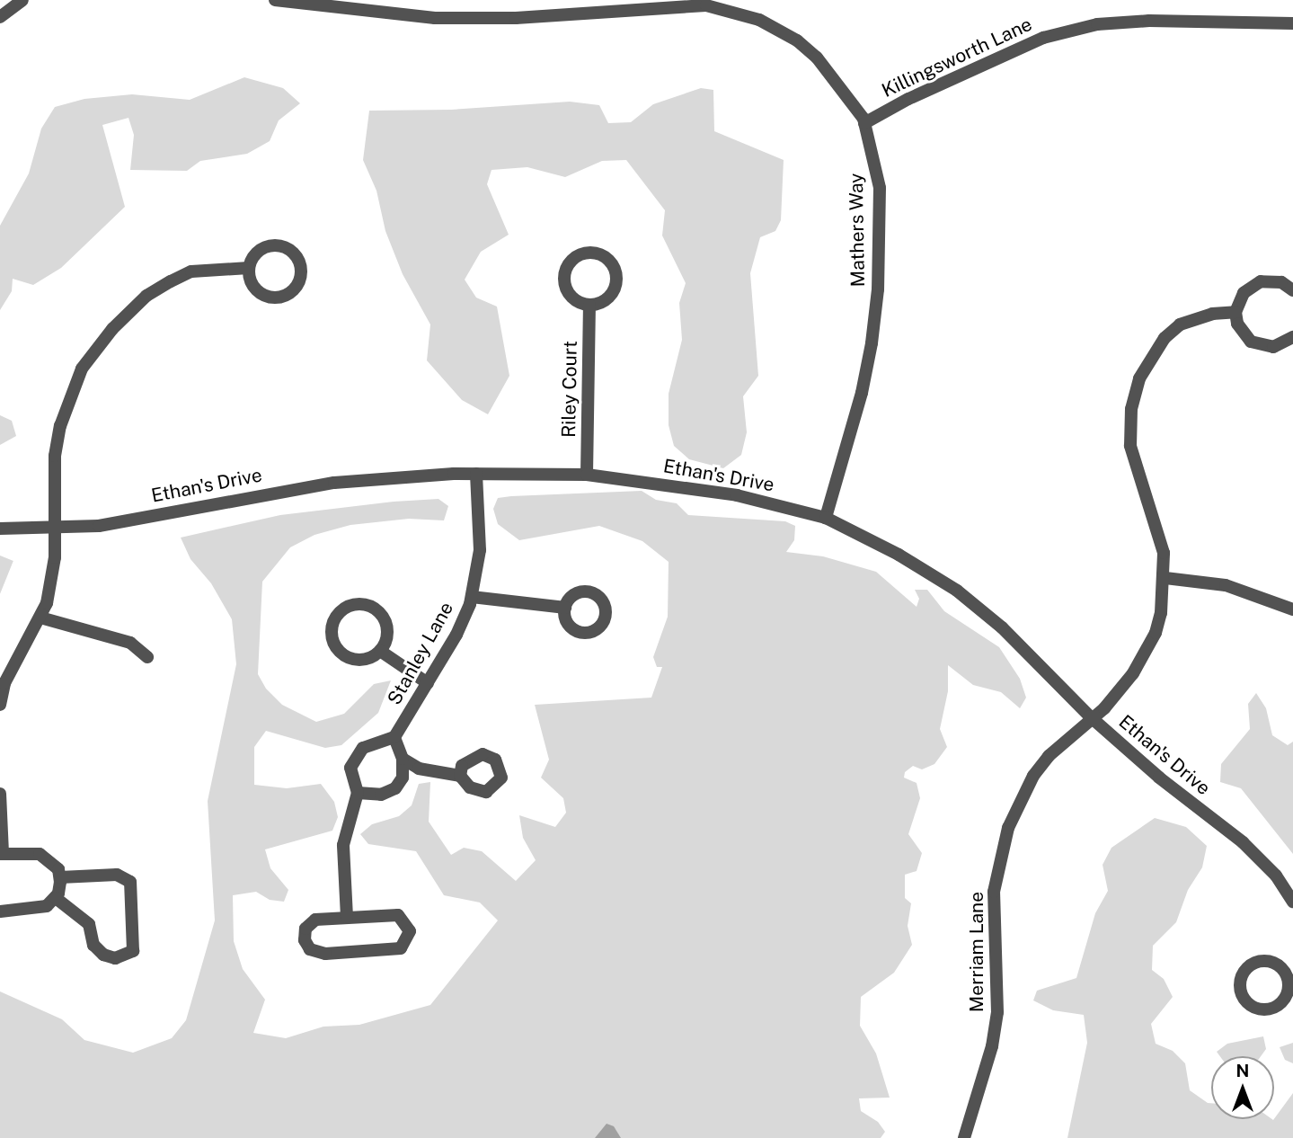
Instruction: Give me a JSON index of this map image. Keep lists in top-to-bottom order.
{
  "streets": {
    "street": [
      "Killingsworth Lane",
      "Mathers Way",
      "Riley Court",
      "Ethan's Drive",
      "Stanley Lane",
      "Merriam Lane"
    ]
  },
  "crossings": [
    ["Killingsworth Lane", "Mathers Way"],
    ["Mathers Way", "Ethan's Drive"],
    ["Riley Court", "Ethan's Drive"],
    ["Ethan's Drive", "Stanley Lane"],
    ["Ethan's Drive", "Merriam Lane"]
  ],
  "north": "top"
}
